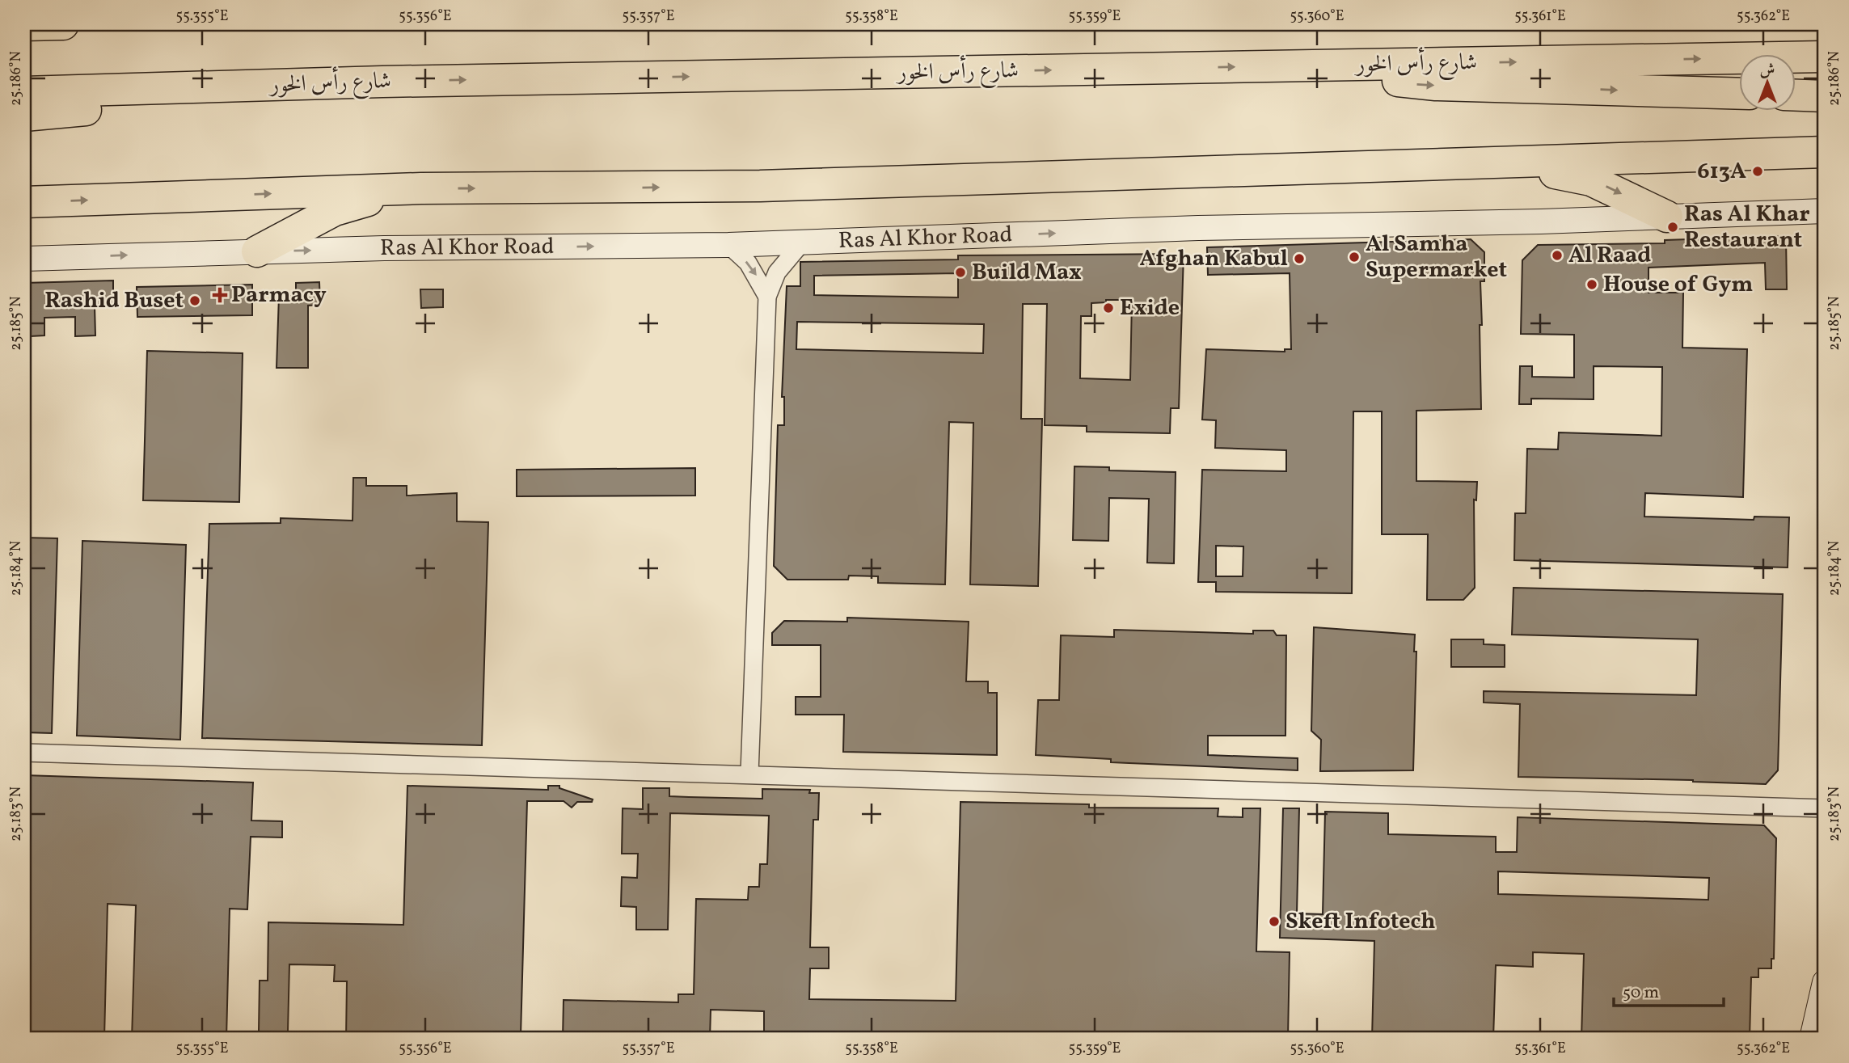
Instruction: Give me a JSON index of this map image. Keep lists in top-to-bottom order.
{
  "streets": {
    "highway": ["شارع رأس الخور"],
    "street": ["Ras Al Khor Road"]
  },
  "one_way": ["Ras Al Khor Road"],
  "places": {
    "other": [
      "613A",
      "Ras Al Khar Restaurant",
      "Al Raad",
      "Al Samha Supermarket",
      "Afghan Kabul",
      "Build Max",
      "House of Gym",
      "Rashid Buset",
      "Exide",
      "Skeft Infotech"
    ],
    "health": ["Parmacy"]
  },
  "scale_bar": "50 m",
  "north": "top",
  "coordinates": [
    "55.355°E",
    "55.356°E",
    "55.357°E",
    "55.358°E",
    "55.359°E",
    "55.360°E",
    "55.361°E",
    "55.362°E",
    "25.186°N",
    "25.185°N",
    "25.184°N",
    "25.183°N"
  ]
}
